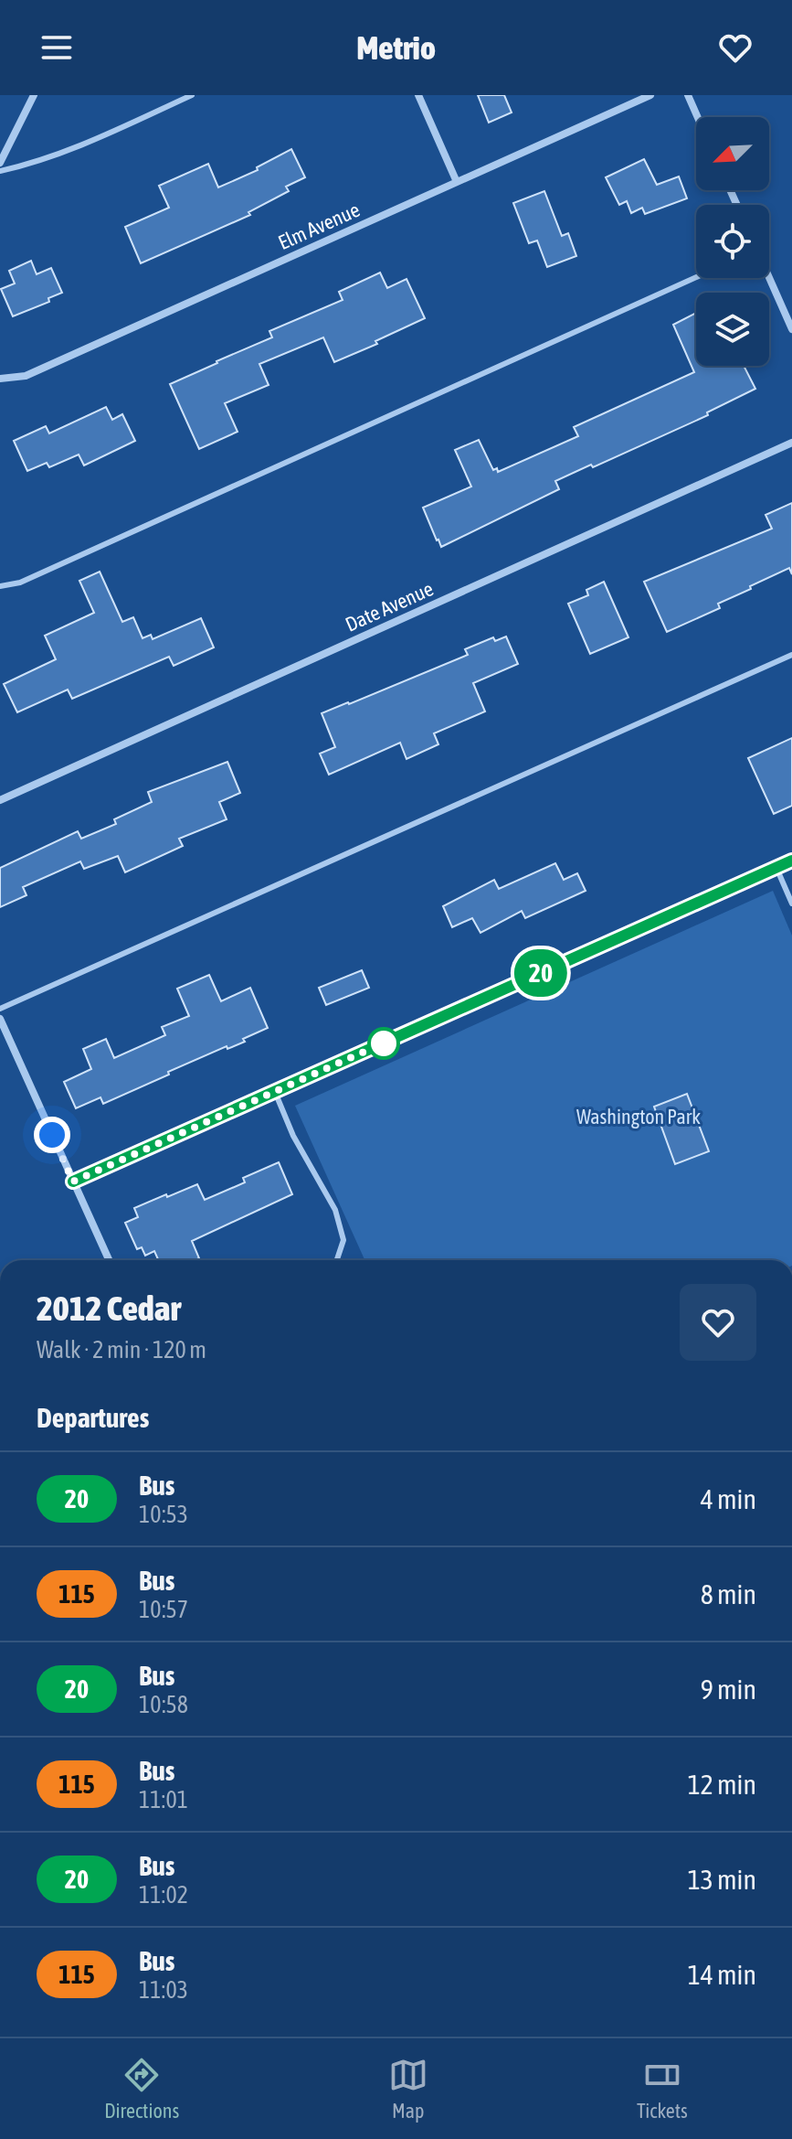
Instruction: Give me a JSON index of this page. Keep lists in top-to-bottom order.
{
  "streets": {
    "street": ["Elm Avenue", "Date Avenue"]
  },
  "parks": ["Washington Park"],
  "lines": ["bus line 20"],
  "north": "bottom left",
  "page": {
    "header": "Metrio",
    "on_map": "20",
    "heading": [
      ["2012 Cedar", "Walk · 2 min · 120 m"],
      "Departures"
    ],
    "list": [
      {
        "mark": "20",
        "name": "Bus",
        "note": "10:53",
        "value": "4 min"
      },
      {
        "mark": "115",
        "name": "Bus",
        "note": "10:57",
        "value": "8 min"
      },
      {
        "mark": "20",
        "name": "Bus",
        "note": "10:58",
        "value": "9 min"
      },
      {
        "mark": "115",
        "name": "Bus",
        "note": "11:01",
        "value": "12 min"
      },
      {
        "mark": "20",
        "name": "Bus",
        "note": "11:02",
        "value": "13 min"
      },
      {
        "mark": "115",
        "name": "Bus",
        "note": "11:03",
        "value": "14 min"
      }
    ],
    "tabs": ["Directions", "Map", "Tickets"]
  }
}
